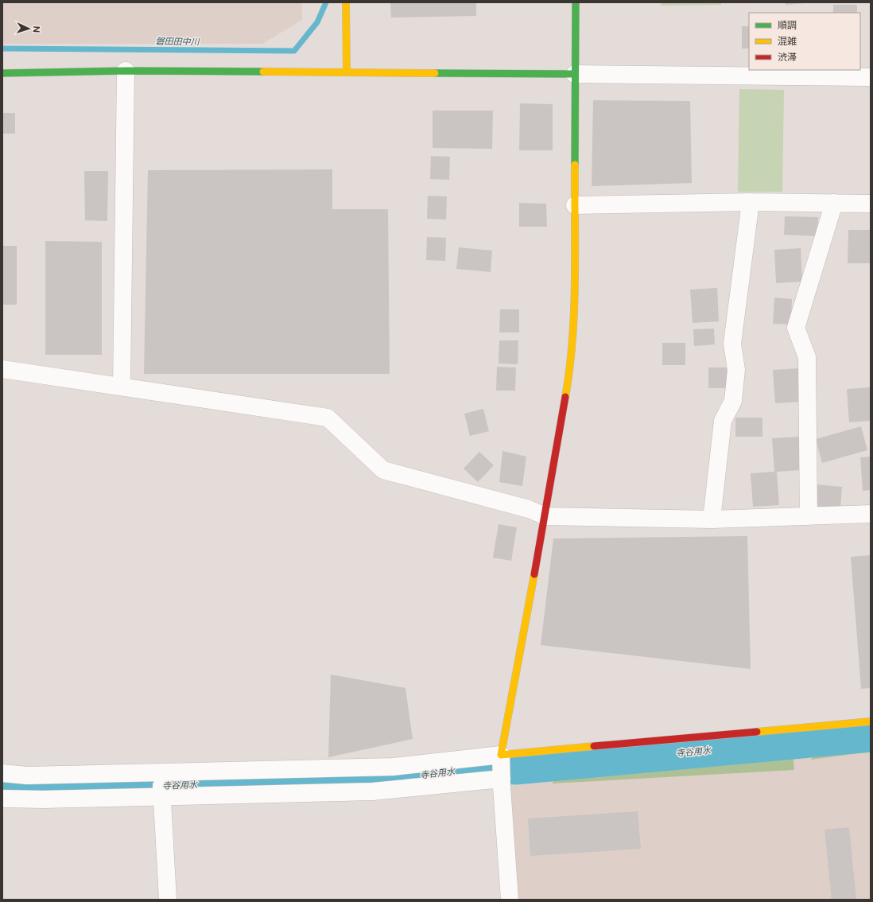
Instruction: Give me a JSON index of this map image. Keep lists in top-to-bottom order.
{
  "water": ["磐田田中川", "寺谷用水"],
  "legend": ["順調", "混雑", "渋滞"],
  "north": "right"
}
